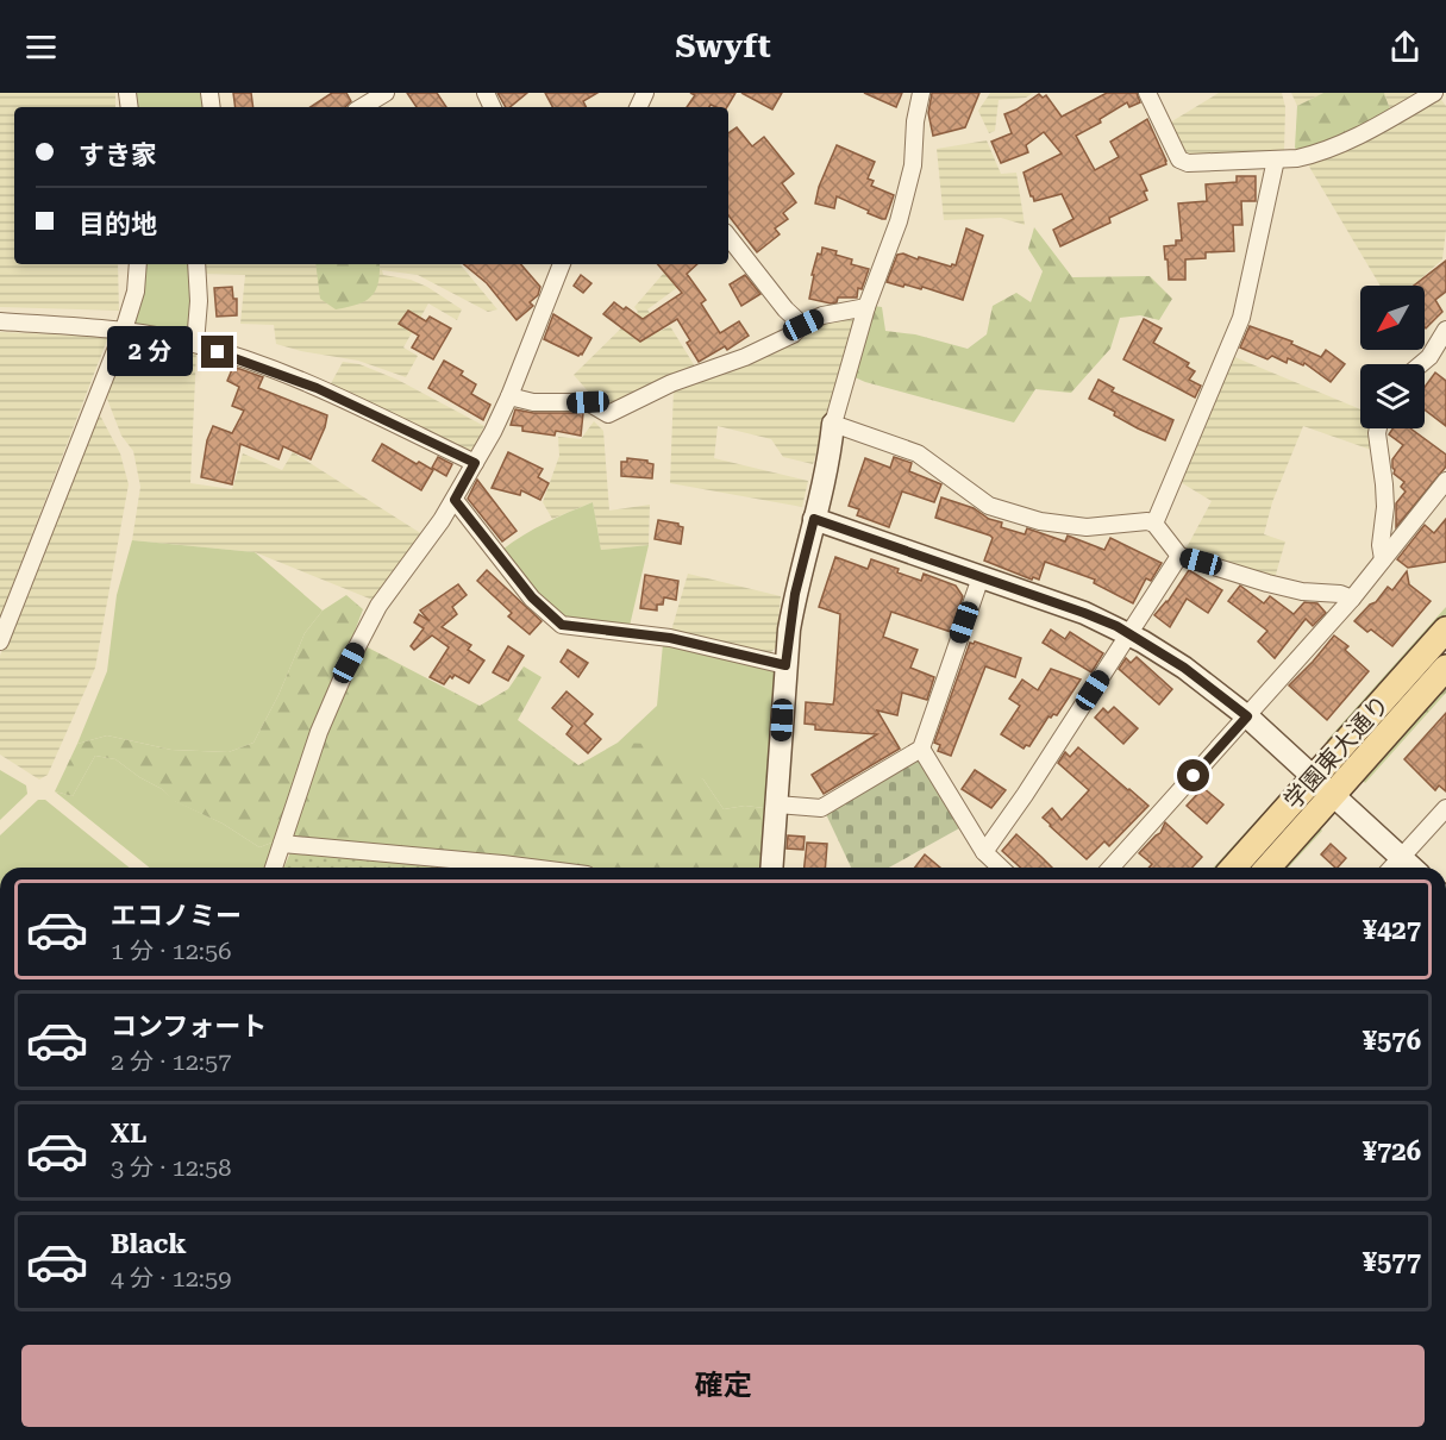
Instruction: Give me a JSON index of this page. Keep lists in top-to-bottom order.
{
  "streets": {
    "main road": ["学園東大通り"]
  },
  "north": "bottom left",
  "page": {
    "header": "Swyft",
    "banner": ["すき家", "目的地"],
    "bubble": "2 分",
    "list": [
      {
        "name": "エコノミー",
        "note": "1 分 · 12:56",
        "value": "¥427"
      },
      {
        "name": "コンフォート",
        "note": "2 分 · 12:57",
        "value": "¥576"
      },
      {
        "name": "XL",
        "note": "3 分 · 12:58",
        "value": "¥726"
      },
      {
        "name": "Black",
        "note": "4 分 · 12:59",
        "value": "¥577"
      }
    ],
    "buttons": "確定"
  }
}
